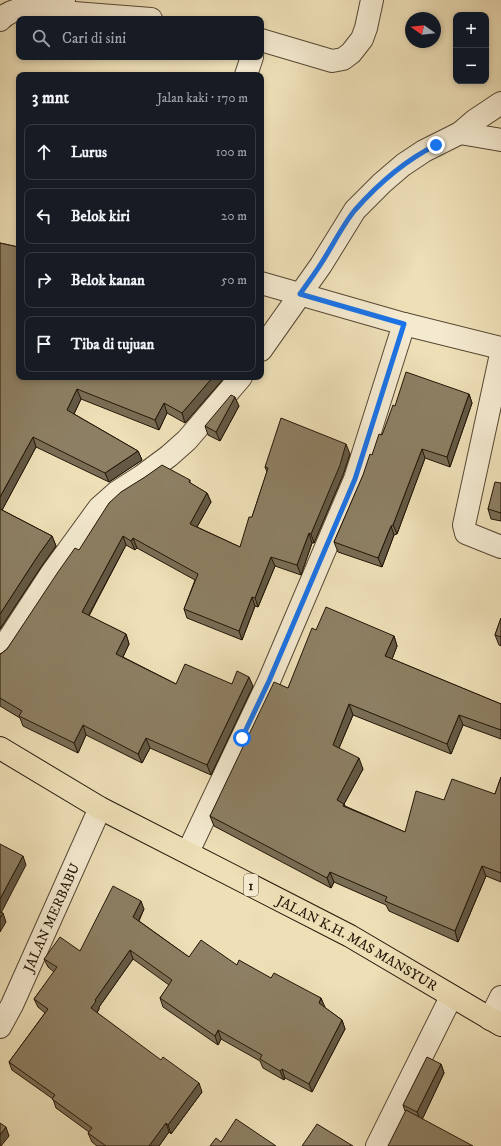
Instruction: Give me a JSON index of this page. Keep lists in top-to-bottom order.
{
  "streets": {
    "highway": ["1", "JALAN K.H. MAS MANSYUR"],
    "street": ["JALAN MERBABU"]
  },
  "crossings": [
    ["JALAN MERBABU", "JALAN K.H. MAS MANSYUR"]
  ],
  "north": "left",
  "page": {
    "map_buttons": ["+", "−"],
    "search": "Cari di sini",
    "heading": ["3 mnt", "Jalan kaki · 170 m"],
    "list": [
      ["Lurus", "100 m"],
      ["Belok kiri", "20 m"],
      ["Belok kanan", "50 m"],
      "Tiba di tujuan"
    ]
  }
}
